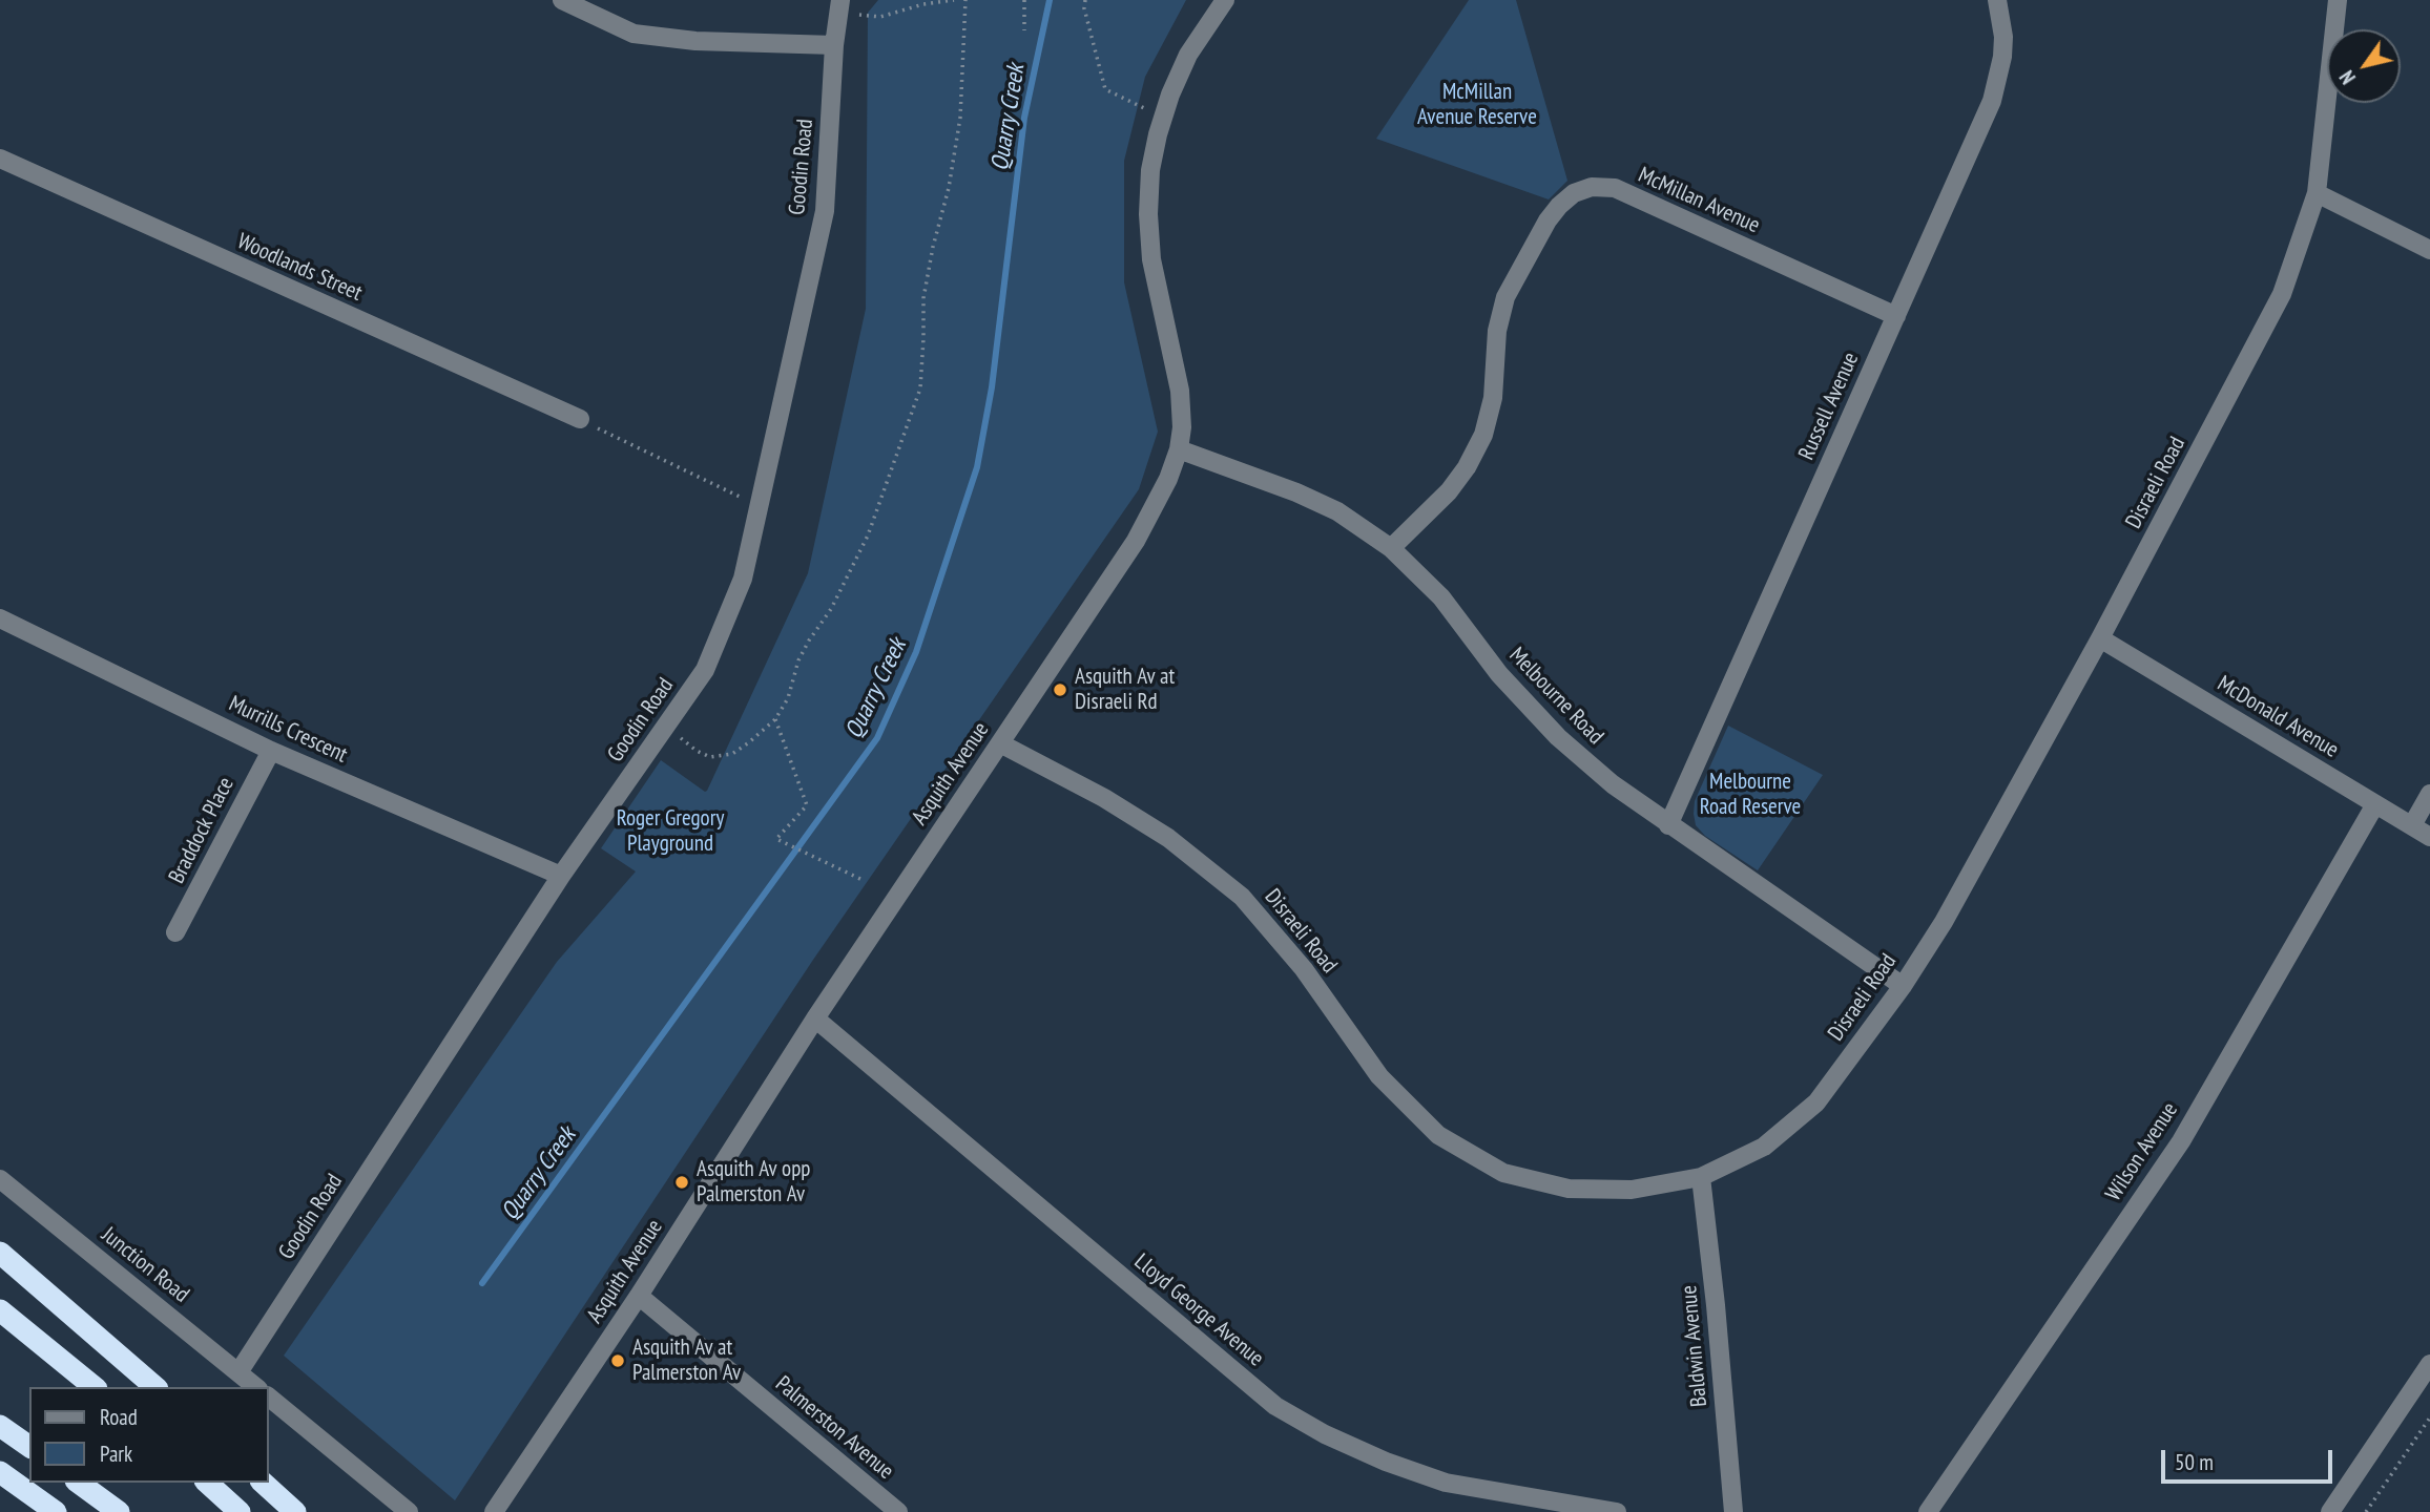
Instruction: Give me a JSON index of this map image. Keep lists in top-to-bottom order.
{
  "streets": {
    "street": [
      "Goodin Road",
      "McMillan Avenue",
      "Woodlands Street",
      "Russell Avenue",
      "Disraeli Road",
      "Melbourne Road",
      "McDonald Avenue",
      "Murrills Crescent",
      "Asquith Avenue",
      "Braddock Place",
      "Wilson Avenue",
      "Junction Road",
      "Lloyd George Avenue",
      "Baldwin Avenue",
      "Palmerston Avenue"
    ]
  },
  "crossings": [
    ["Goodin Road", "Murrills Crescent"],
    ["Goodin Road", "Junction Road"],
    ["McMillan Avenue", "Russell Avenue"],
    ["McMillan Avenue", "Melbourne Road"],
    ["Russell Avenue", "Melbourne Road"],
    ["Disraeli Road", "Melbourne Road"],
    ["Disraeli Road", "McDonald Avenue"],
    ["Disraeli Road", "Asquith Avenue"],
    ["Disraeli Road", "Baldwin Avenue"],
    ["Melbourne Road", "Asquith Avenue"],
    ["McDonald Avenue", "Wilson Avenue"],
    ["Murrills Crescent", "Braddock Place"],
    ["Asquith Avenue", "Lloyd George Avenue"],
    ["Asquith Avenue", "Palmerston Avenue"]
  ],
  "water": ["Quarry Creek"],
  "parks": ["McMillan Avenue Reserve", "Melbourne Road Reserve", "Roger Gregory Playground"],
  "places": ["Asquith Av at Disraeli Rd", "Asquith Av opp Palmerston Av", "Asquith Av at Palmerston Av"],
  "legend": ["Road", "Park"],
  "scale_bar": "50 m",
  "north": "bottom left"
}
